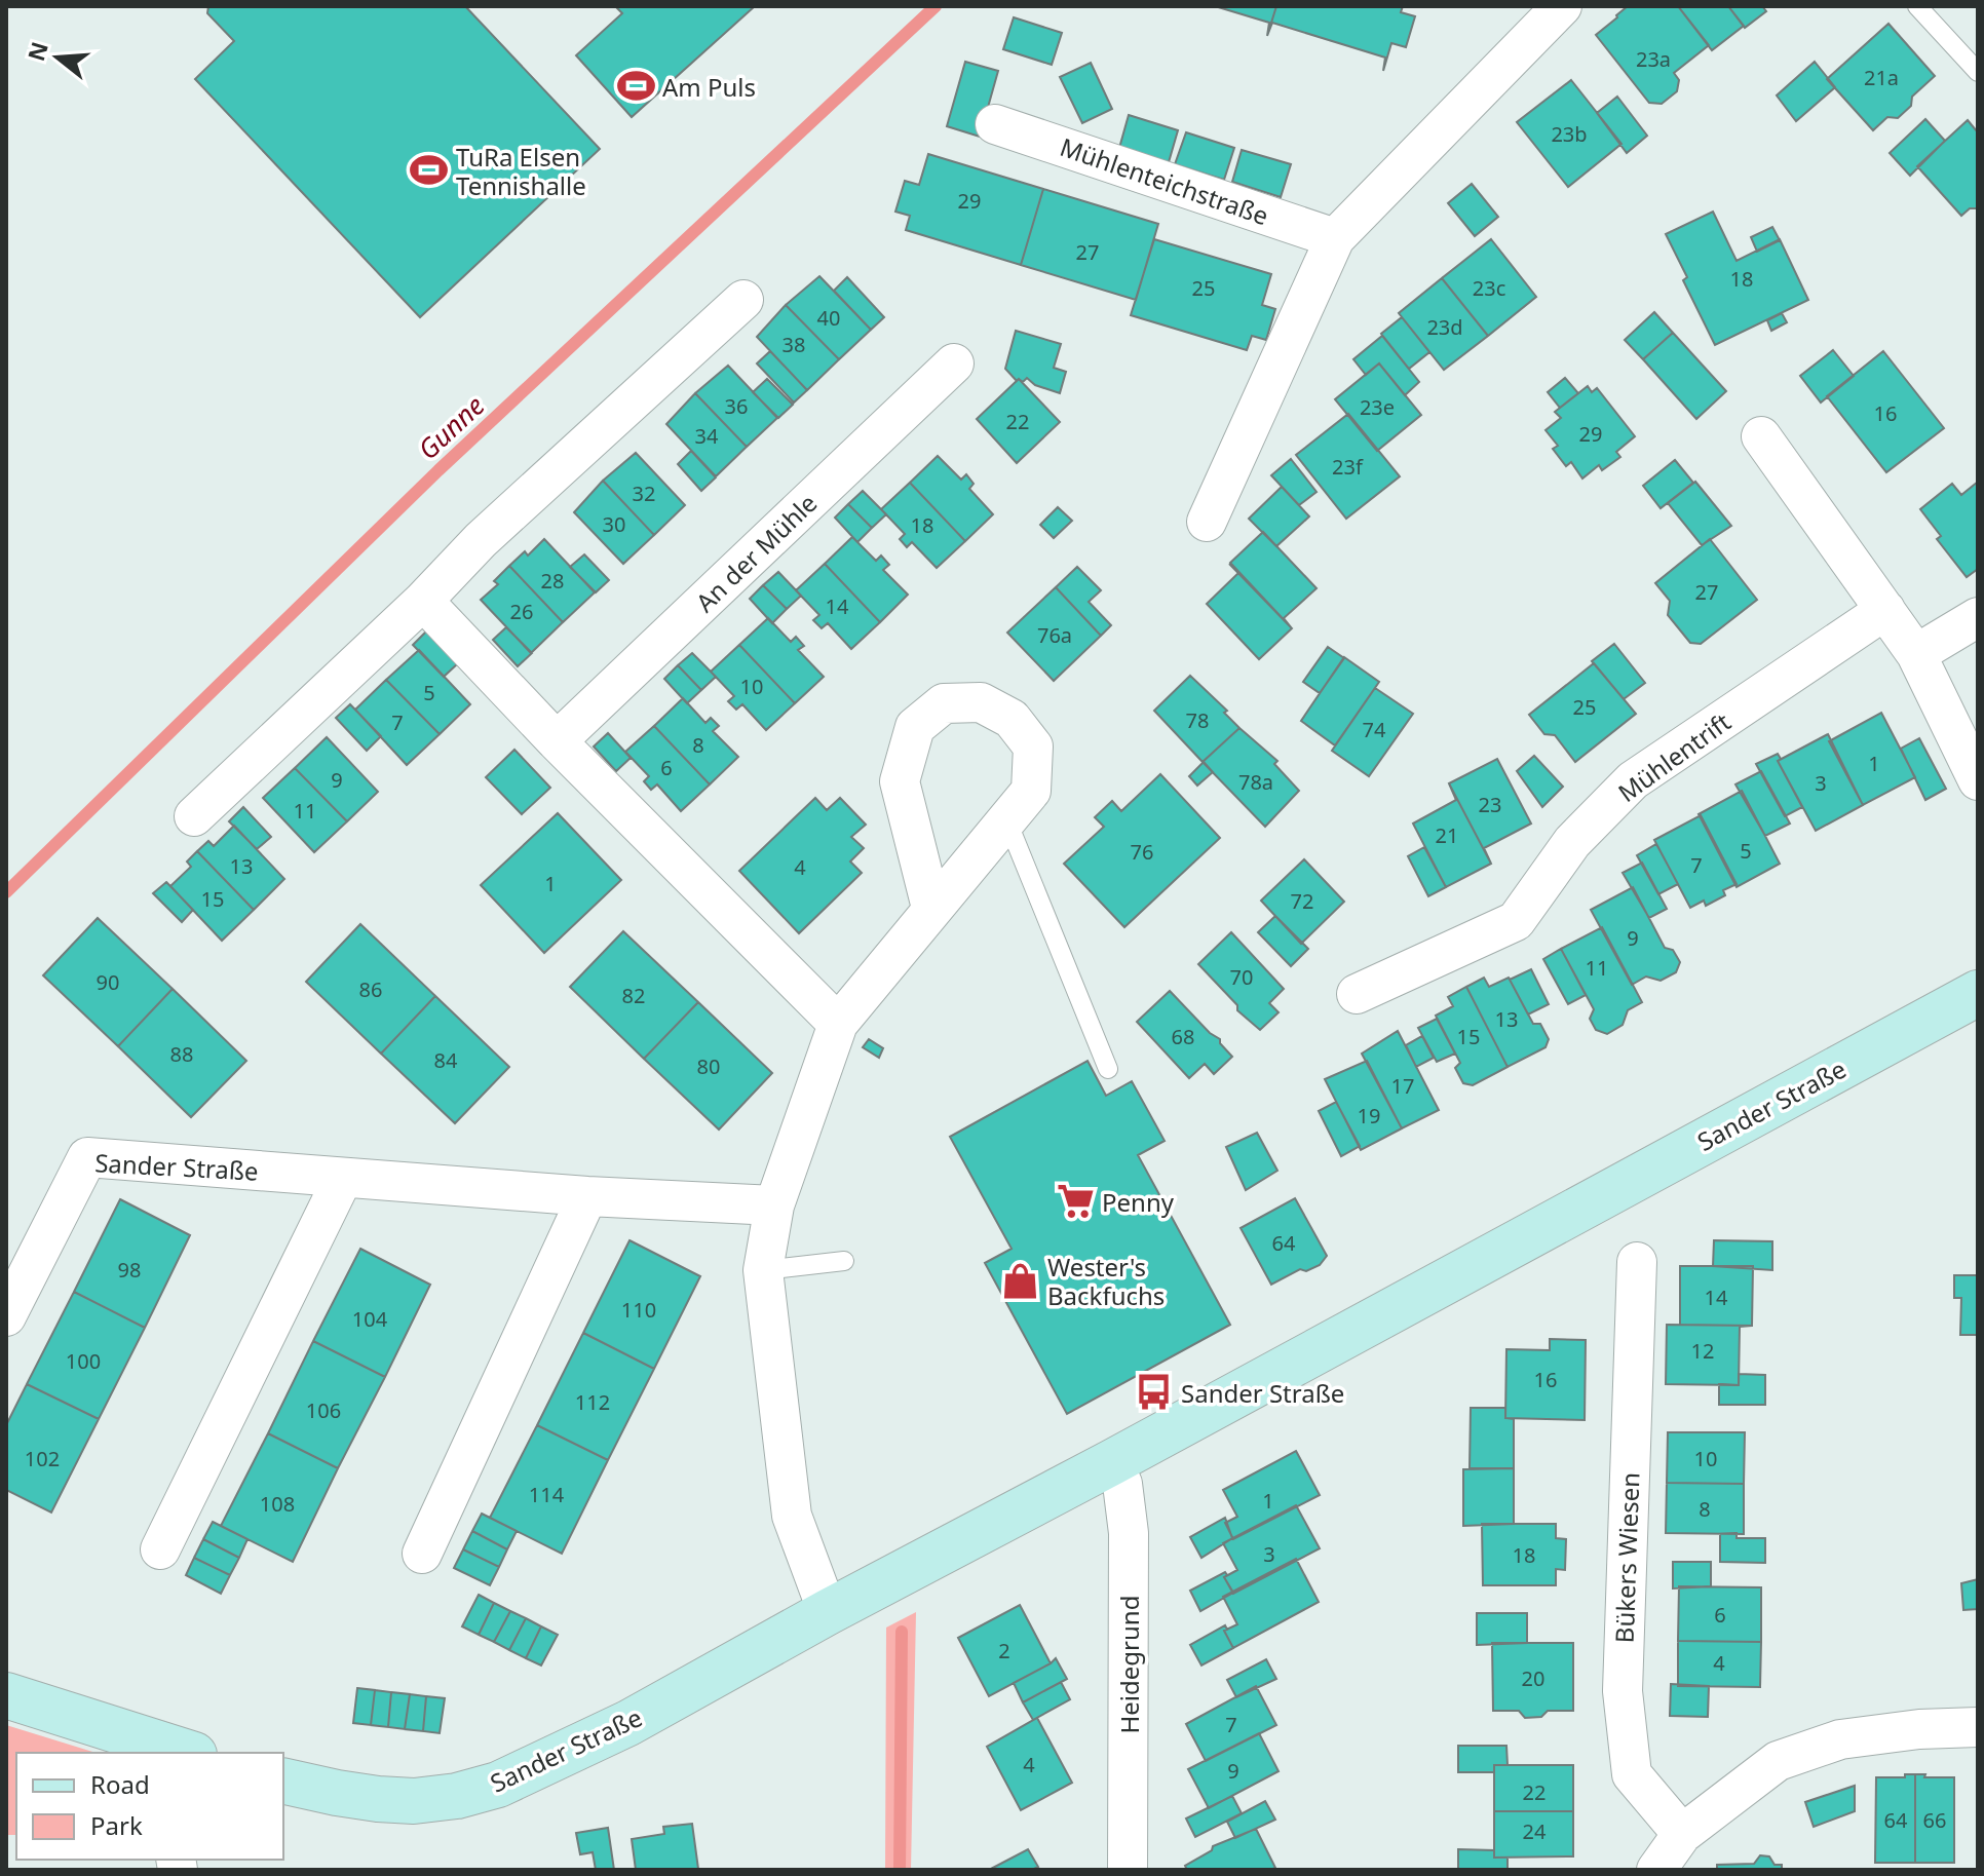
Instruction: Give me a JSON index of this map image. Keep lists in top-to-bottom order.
{
  "streets": {
    "street": [
      "Mühlenteichstraße",
      "An der Mühle",
      "Mühlentrift",
      "Sander Straße",
      "Bükers Wiesen",
      "Heidegrund"
    ]
  },
  "crossings": [
    ["Sander Straße", "Heidegrund"]
  ],
  "water": ["Gunne"],
  "places": {
    "sports": ["Am Puls", "TuRa Elsen Tennishalle"],
    "supermarket": ["Penny"],
    "shop": ["Wester's Backfuchs"],
    "bus stop": ["Sander Straße"]
  },
  "house_numbers": [
    "23a",
    "21a",
    "23b",
    "29",
    "27",
    "18",
    "25",
    "23c",
    "40",
    "23d",
    "38",
    "36",
    "23e",
    "16",
    "22",
    "29",
    "34",
    "23f",
    "32",
    "30",
    "18",
    "28",
    "27",
    "14",
    "26",
    "76a",
    "10",
    "5",
    "25",
    "78",
    "7",
    "74",
    "8",
    "1",
    "6",
    "9",
    "78a",
    "3",
    "23",
    "11",
    "21",
    "5",
    "76",
    "7",
    "13",
    "4",
    "1",
    "15",
    "72",
    "9",
    "11",
    "70",
    "90",
    "86",
    "82",
    "13",
    "68",
    "15",
    "88",
    "84",
    "80",
    "17",
    "19",
    "64",
    "98",
    "14",
    "110",
    "104",
    "12",
    "100",
    "16",
    "112",
    "106",
    "102",
    "10",
    "114",
    "1",
    "108",
    "8",
    "3",
    "18",
    "6",
    "2",
    "4",
    "20",
    "7",
    "4",
    "9",
    "22",
    "64",
    "66",
    "24"
  ],
  "legend": ["Road", "Park"],
  "north": "left"
}
